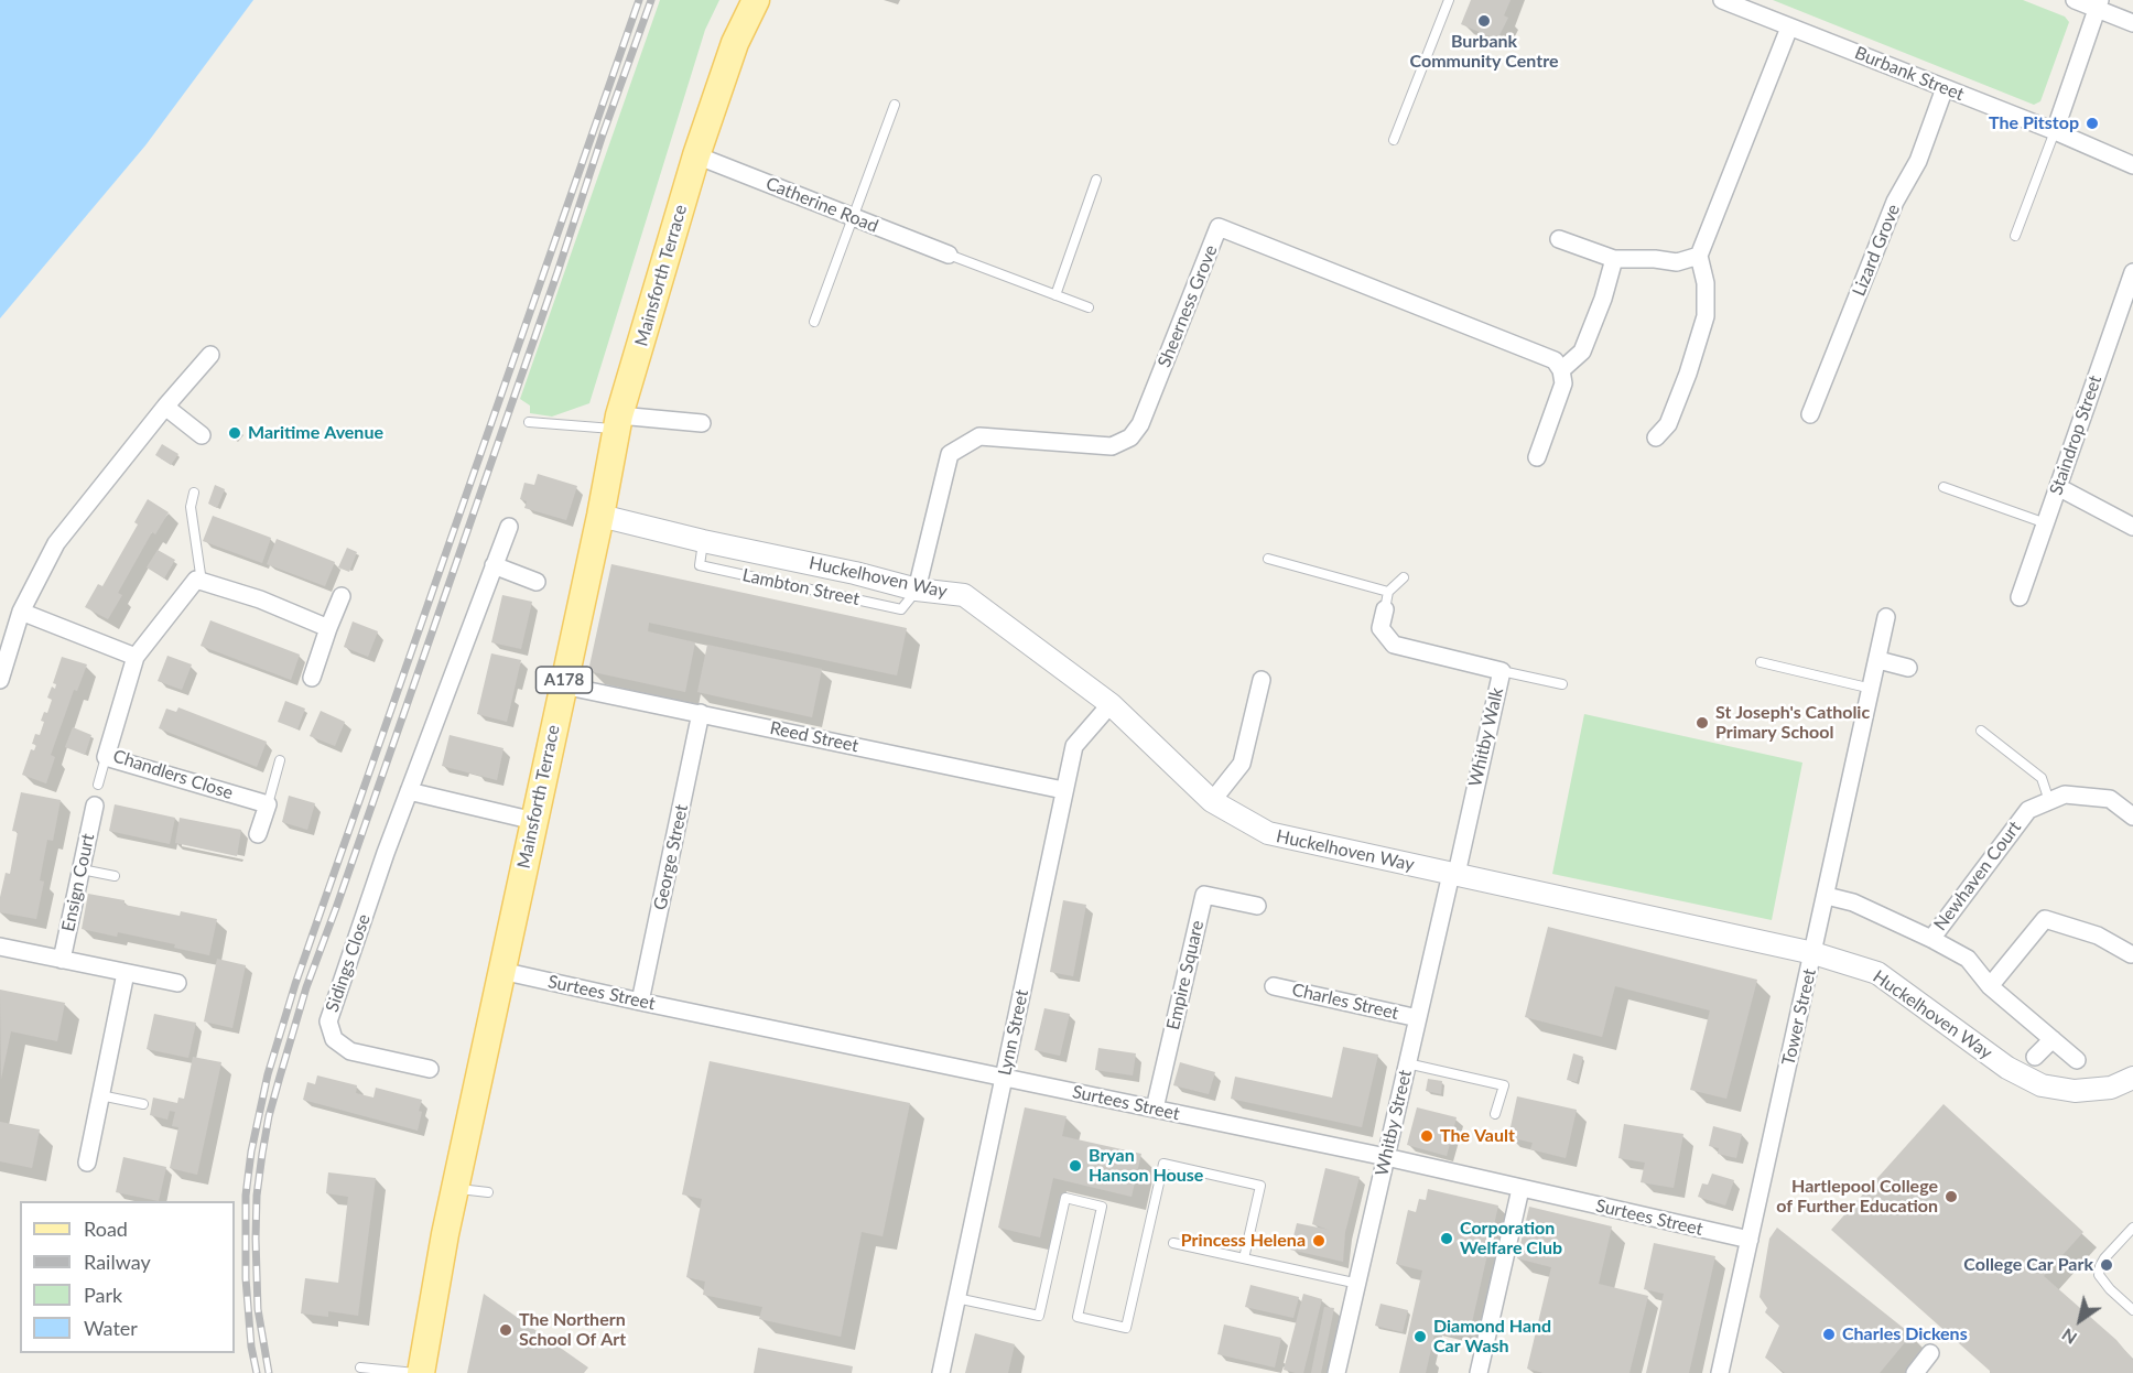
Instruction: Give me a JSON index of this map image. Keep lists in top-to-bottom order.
{
  "streets": {
    "main road": ["Mainsforth Terrace", "A178"],
    "street": [
      "Burbank Street",
      "Catherine Road",
      "Lizard Grove",
      "Sheerness Grove",
      "Staindrop Street",
      "Huckelhoven Way",
      "Reed Street",
      "Whitby Walk",
      "Chandlers Close",
      "George Street",
      "Newhaven Court",
      "Ensign Court",
      "Sidings Close",
      "Empire Square",
      "Surtees Street",
      "Charles Street",
      "Tower Street",
      "Lynn Street",
      "Whitby Street"
    ]
  },
  "crossings": [
    ["Burbank Street", "Lizard Grove"],
    ["Catherine Road", "Mainsforth Terrace"],
    ["Mainsforth Terrace", "Huckelhoven Way"],
    ["Mainsforth Terrace", "Reed Street"],
    ["Mainsforth Terrace", "Surtees Street"],
    ["Sheerness Grove", "Huckelhoven Way"],
    ["Huckelhoven Way", "Whitby Walk"],
    ["Huckelhoven Way", "Tower Street"],
    ["Huckelhoven Way", "Lynn Street"],
    ["Huckelhoven Way", "Whitby Street"],
    ["Reed Street", "George Street"],
    ["Reed Street", "Lynn Street"],
    ["Whitby Walk", "Whitby Street"],
    ["George Street", "Surtees Street"],
    ["Empire Square", "Surtees Street"],
    ["Surtees Street", "Tower Street"],
    ["Surtees Street", "Lynn Street"],
    ["Surtees Street", "Whitby Street"],
    ["Charles Street", "Whitby Street"]
  ],
  "places": [
    "Burbank Community Centre",
    "The Pitstop",
    "Maritime Avenue",
    "St Joseph's Catholic Primary School",
    "The Vault",
    "Bryan Hanson House",
    "Hartlepool College of Further Education",
    "Corporation Welfare Club",
    "Princess Helena",
    "College Car Park",
    "The Northern School Of Art",
    "Charles Dickens",
    "Diamond Hand Car Wash"
  ],
  "legend": [
    "Road",
    "Railway",
    "Park",
    "Water"
  ],
  "north": "bottom left"
}
